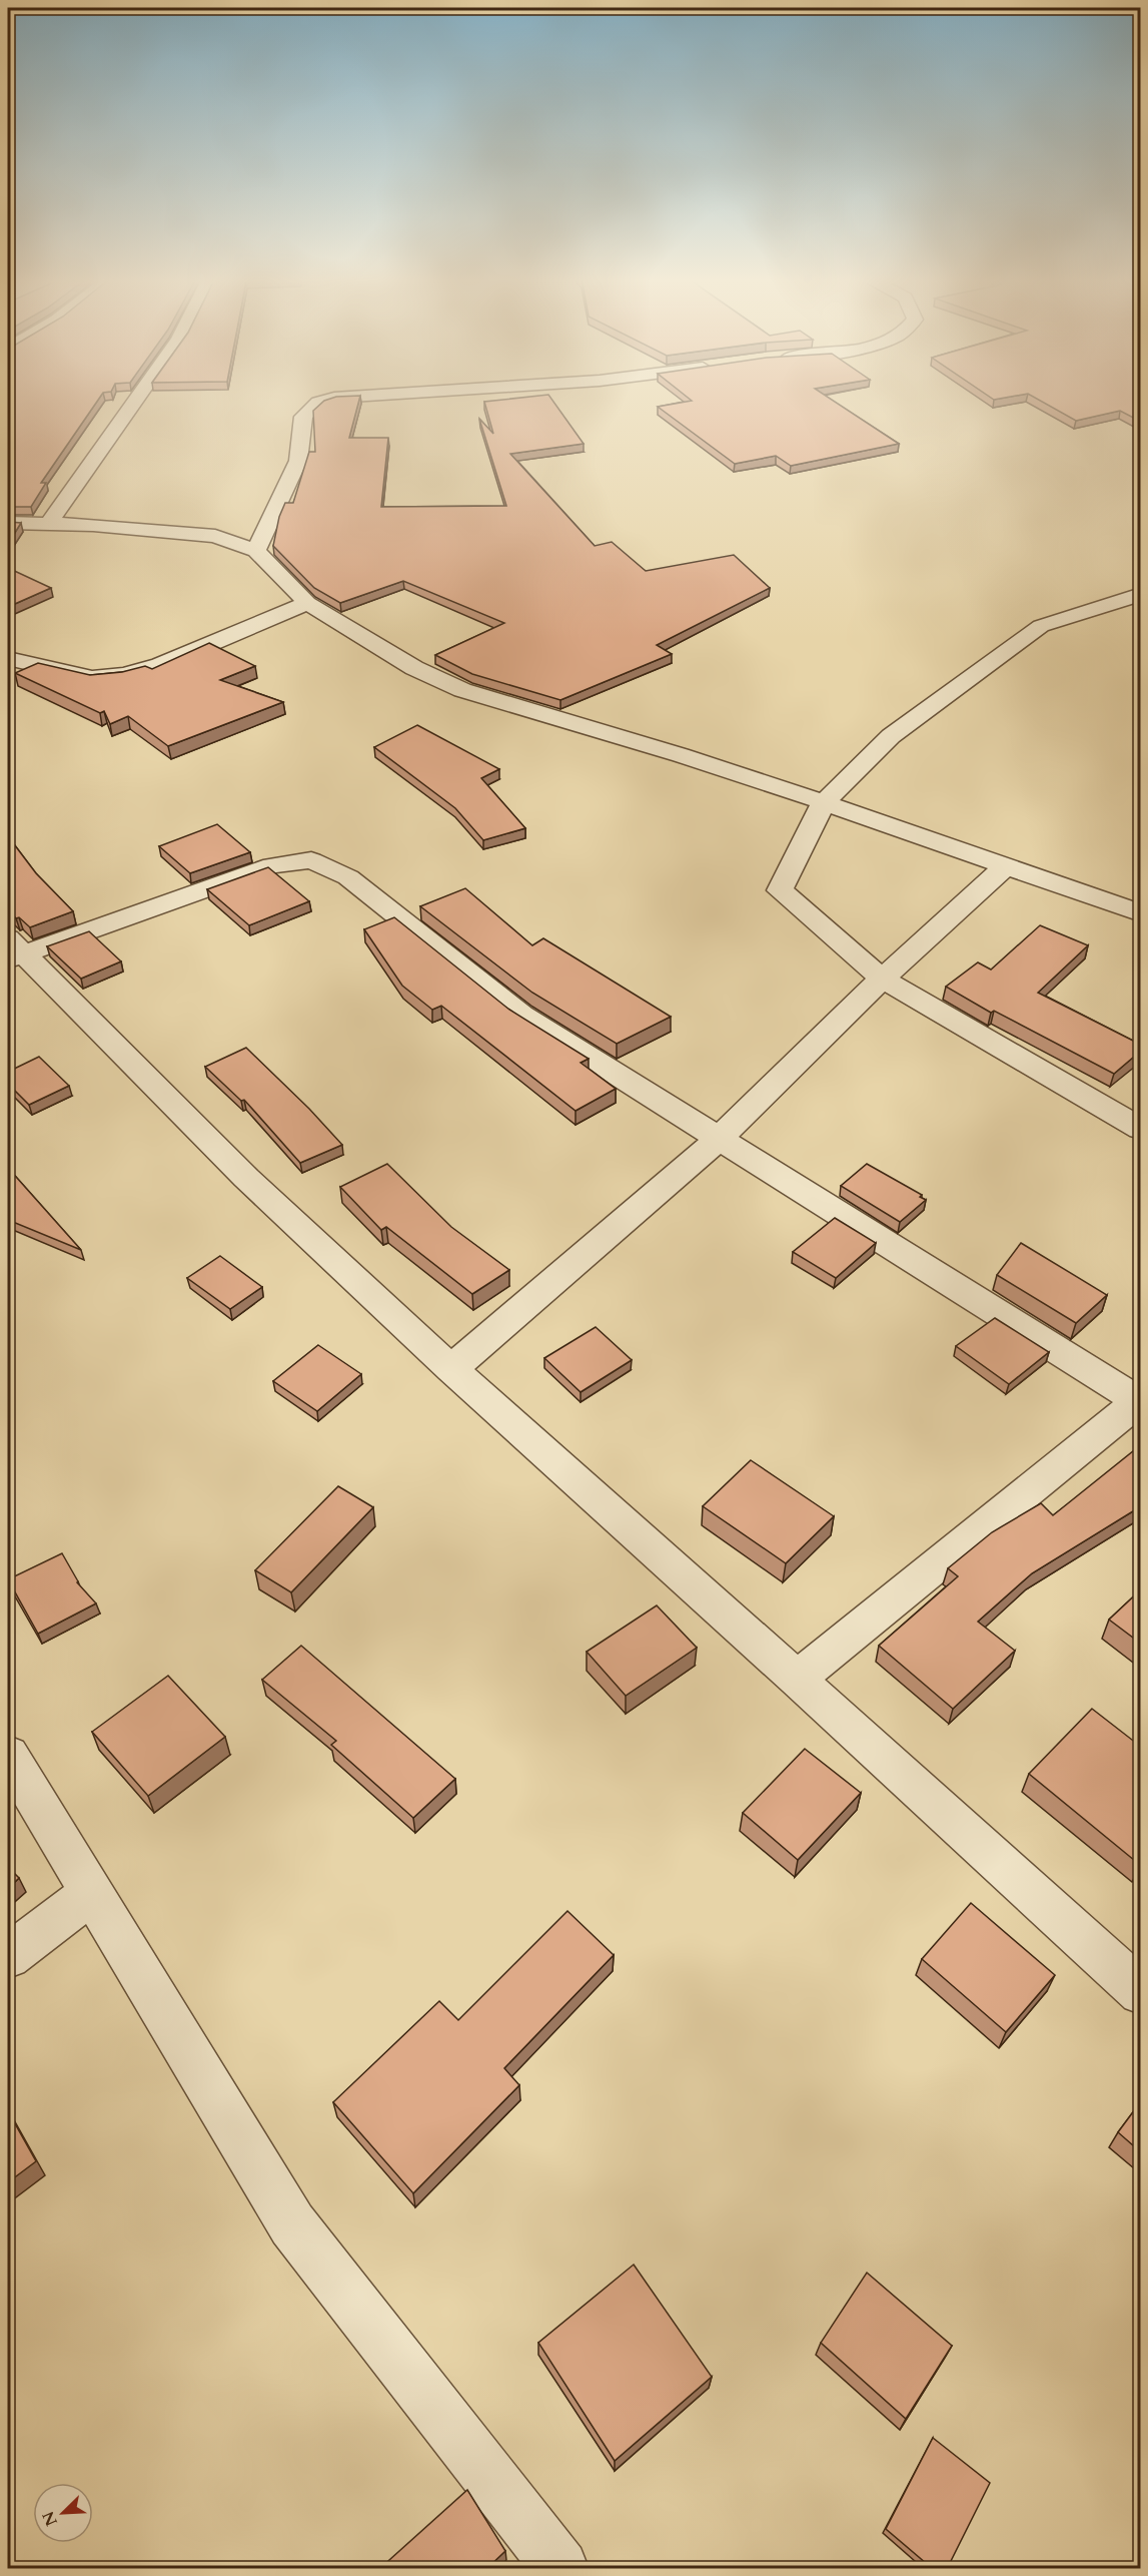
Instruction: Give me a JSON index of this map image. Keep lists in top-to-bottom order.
{
  "north": "bottom left"
}
